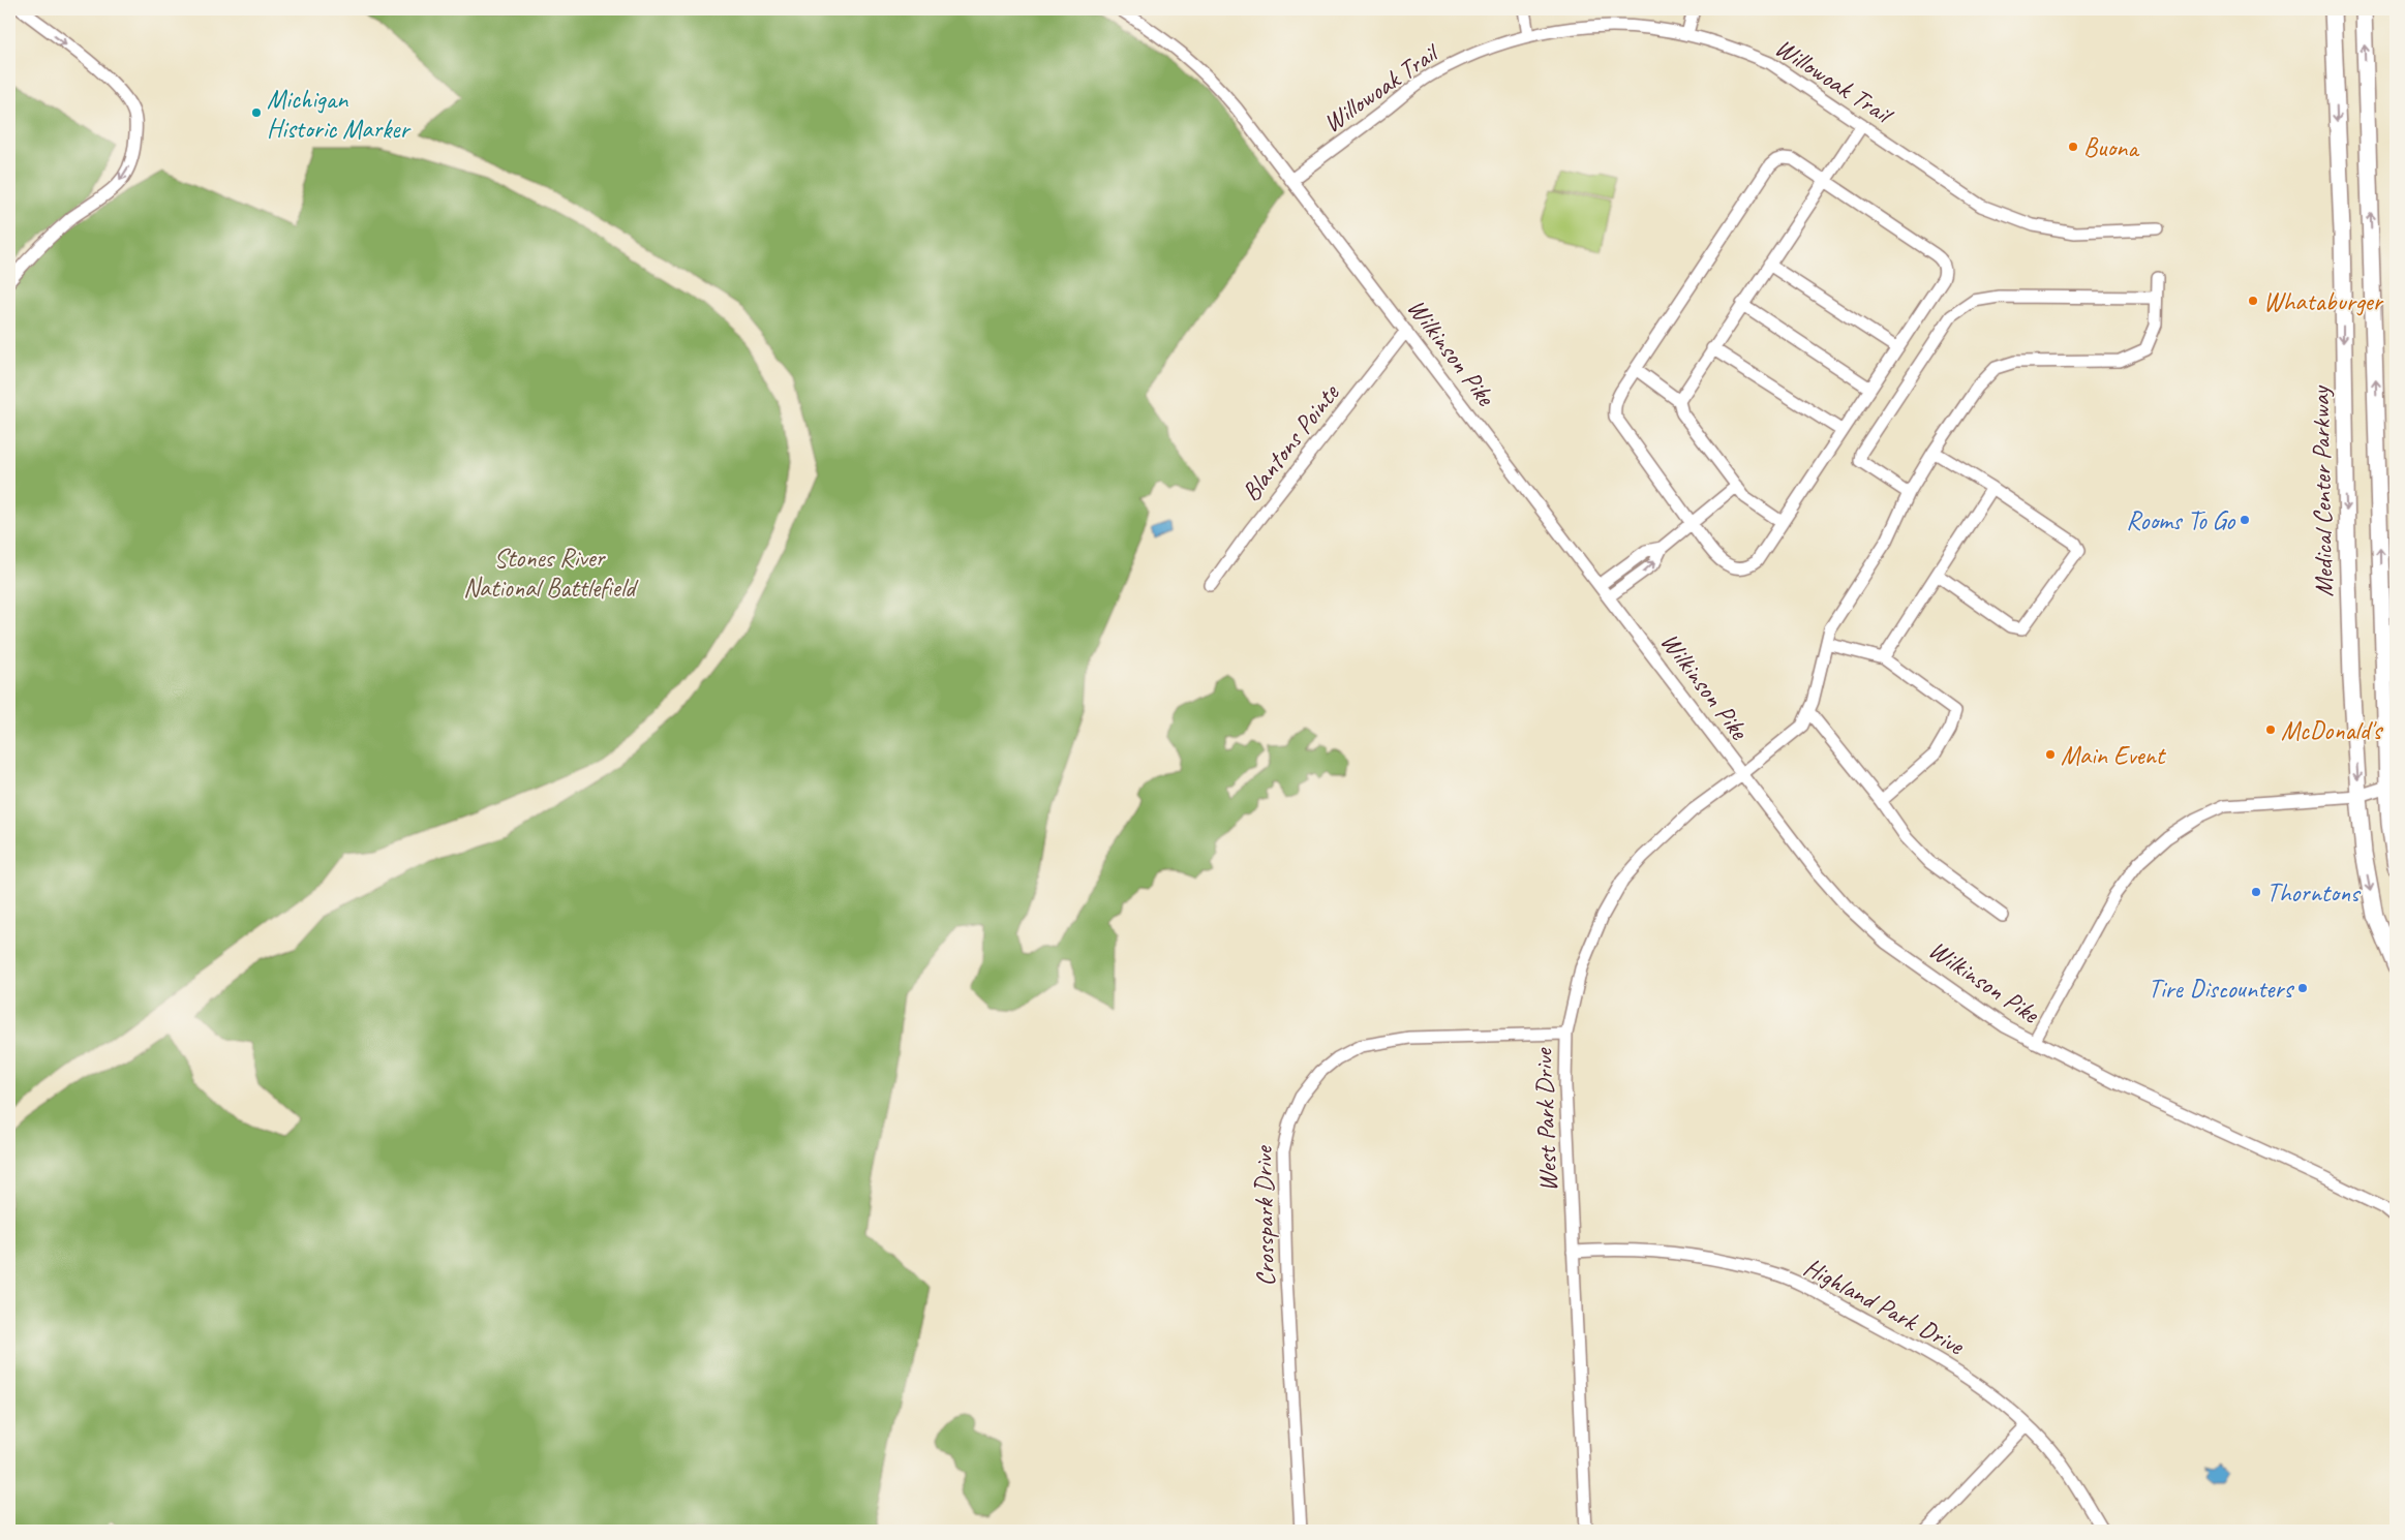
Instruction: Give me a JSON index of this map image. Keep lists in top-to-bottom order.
{
  "streets": {
    "main road": ["Medical Center Parkway"],
    "street": [
      "Willowoak Trail",
      "Wilkinson Pike",
      "Blantons Pointe",
      "West Park Drive",
      "Crosspark Drive",
      "Highland Park Drive"
    ]
  },
  "crossings": [
    ["Willowoak Trail", "Wilkinson Pike"],
    ["Wilkinson Pike", "Blantons Pointe"],
    ["Wilkinson Pike", "West Park Drive"],
    ["West Park Drive", "Crosspark Drive"],
    ["West Park Drive", "Highland Park Drive"]
  ],
  "parks": ["Stones River National Battlefield"],
  "places": [
    "Michigan Historic Marker",
    "Buona",
    "Whataburger",
    "Rooms To Go",
    "McDonald's",
    "Main Event",
    "Thorntons",
    "Tire Discounters"
  ]
}
